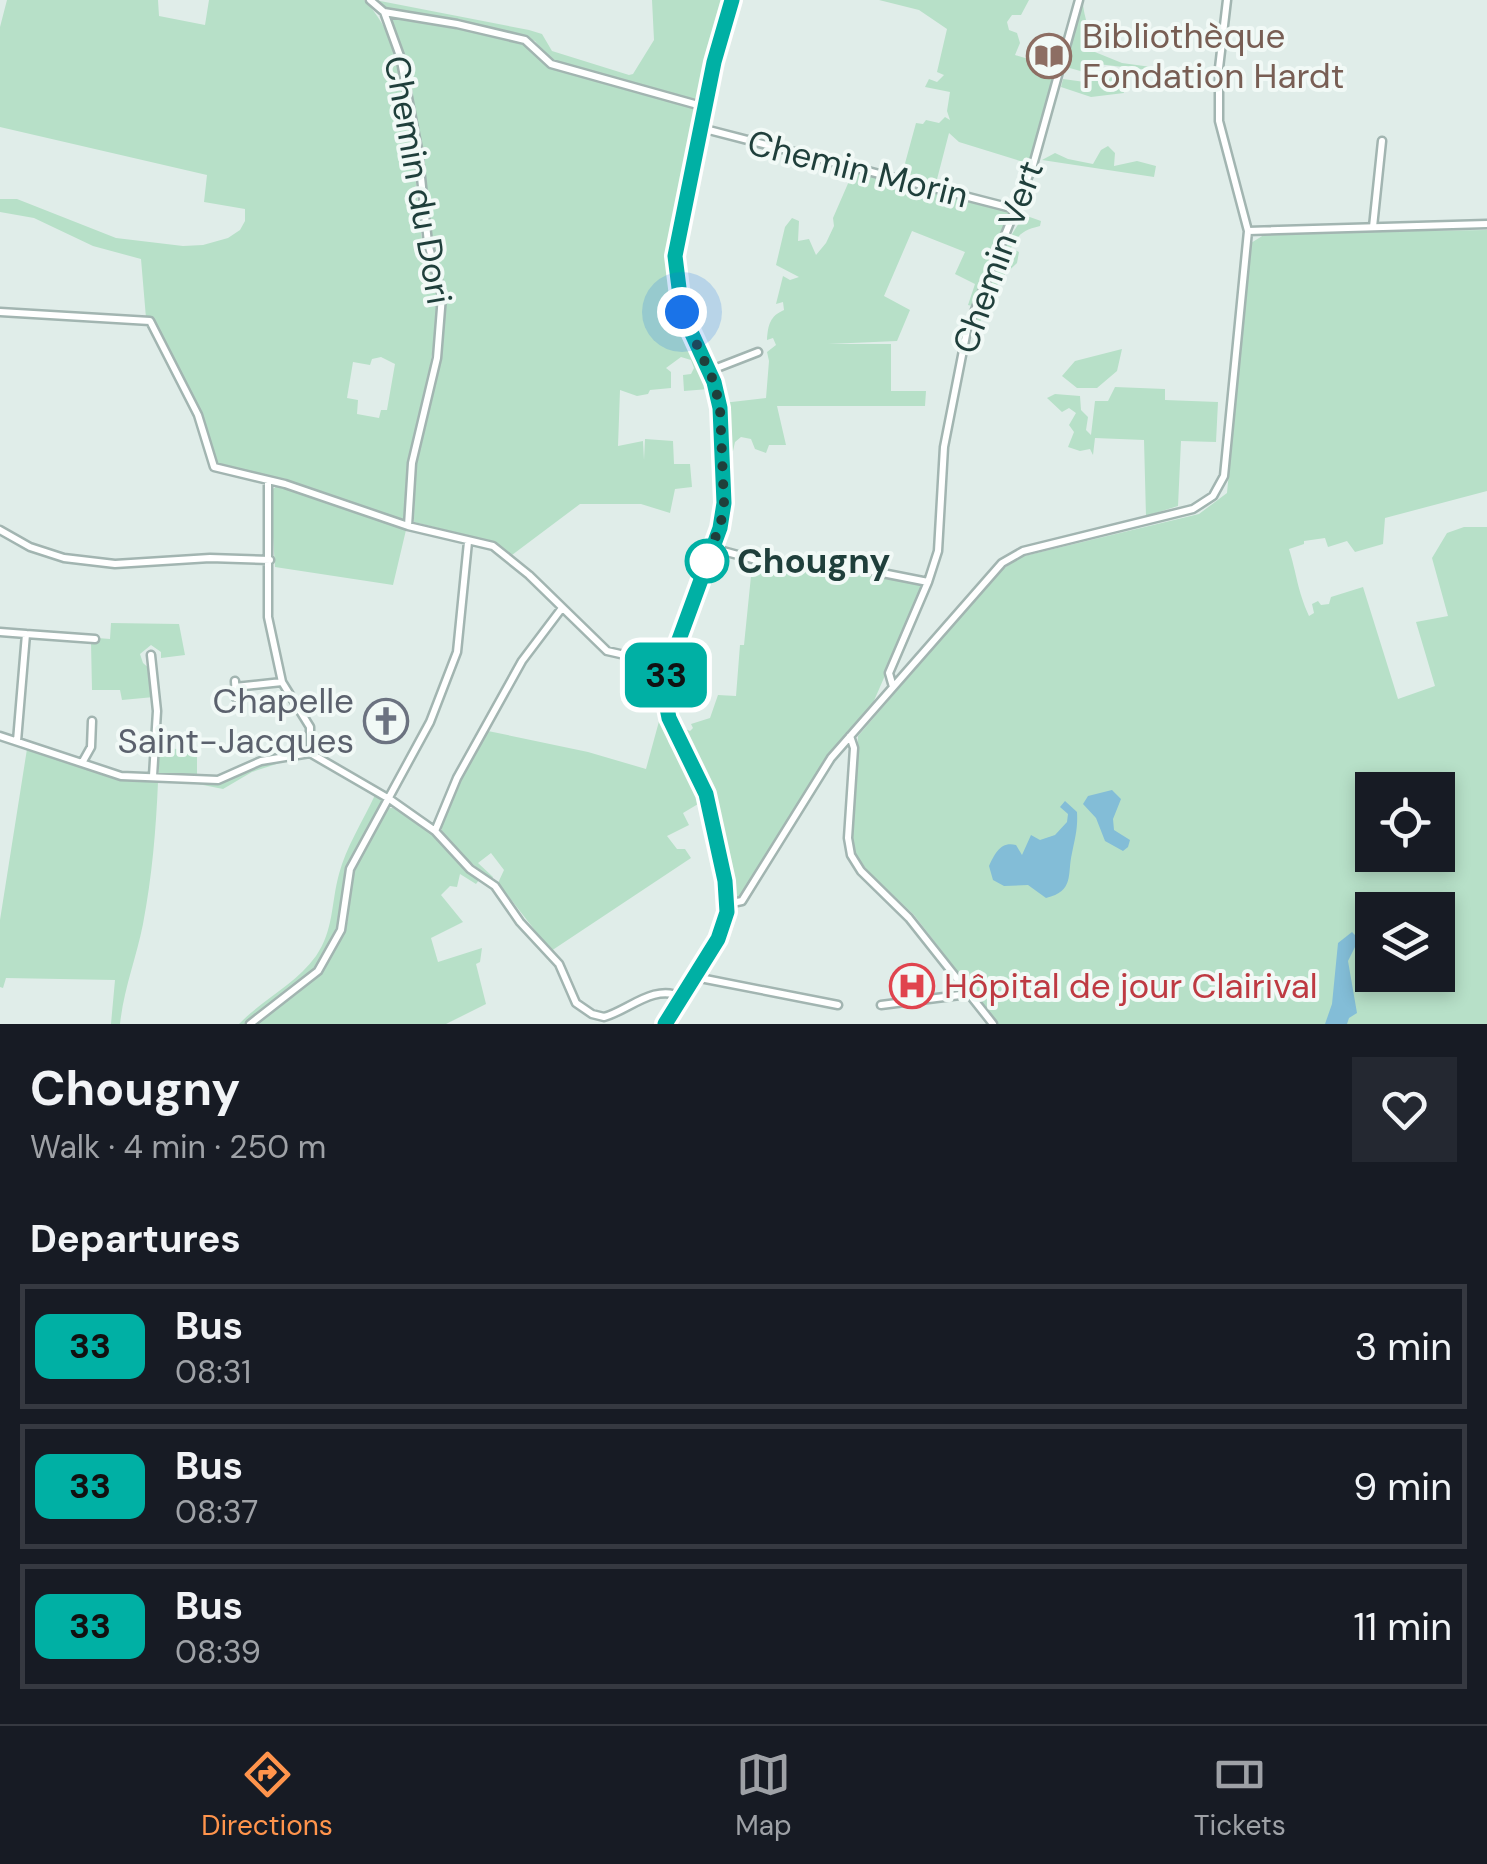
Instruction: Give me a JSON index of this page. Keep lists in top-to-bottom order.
{
  "streets": {
    "street": ["Chemin Morin", "Chemin du Dori", "Chemin Vert"]
  },
  "crossings": [
    ["Chemin Morin", "Chemin Vert"]
  ],
  "places": {
    "library": ["Bibliothèque Fondation Hardt"],
    "other": ["Chougny"],
    "church": ["Chapelle Saint-Jacques"],
    "hospital": ["Hôpital de jour Clairival"]
  },
  "lines": ["bus line 33"],
  "page": {
    "on_map": "33",
    "heading": [
      ["Chougny", "Walk · 4 min · 250 m"],
      "Departures"
    ],
    "list": [
      {
        "mark": "33",
        "name": "Bus",
        "note": "08:31",
        "value": "3 min"
      },
      {
        "mark": "33",
        "name": "Bus",
        "note": "08:37",
        "value": "9 min"
      },
      {
        "mark": "33",
        "name": "Bus",
        "note": "08:39",
        "value": "11 min"
      }
    ],
    "tabs": ["Directions", "Map", "Tickets"]
  }
}
